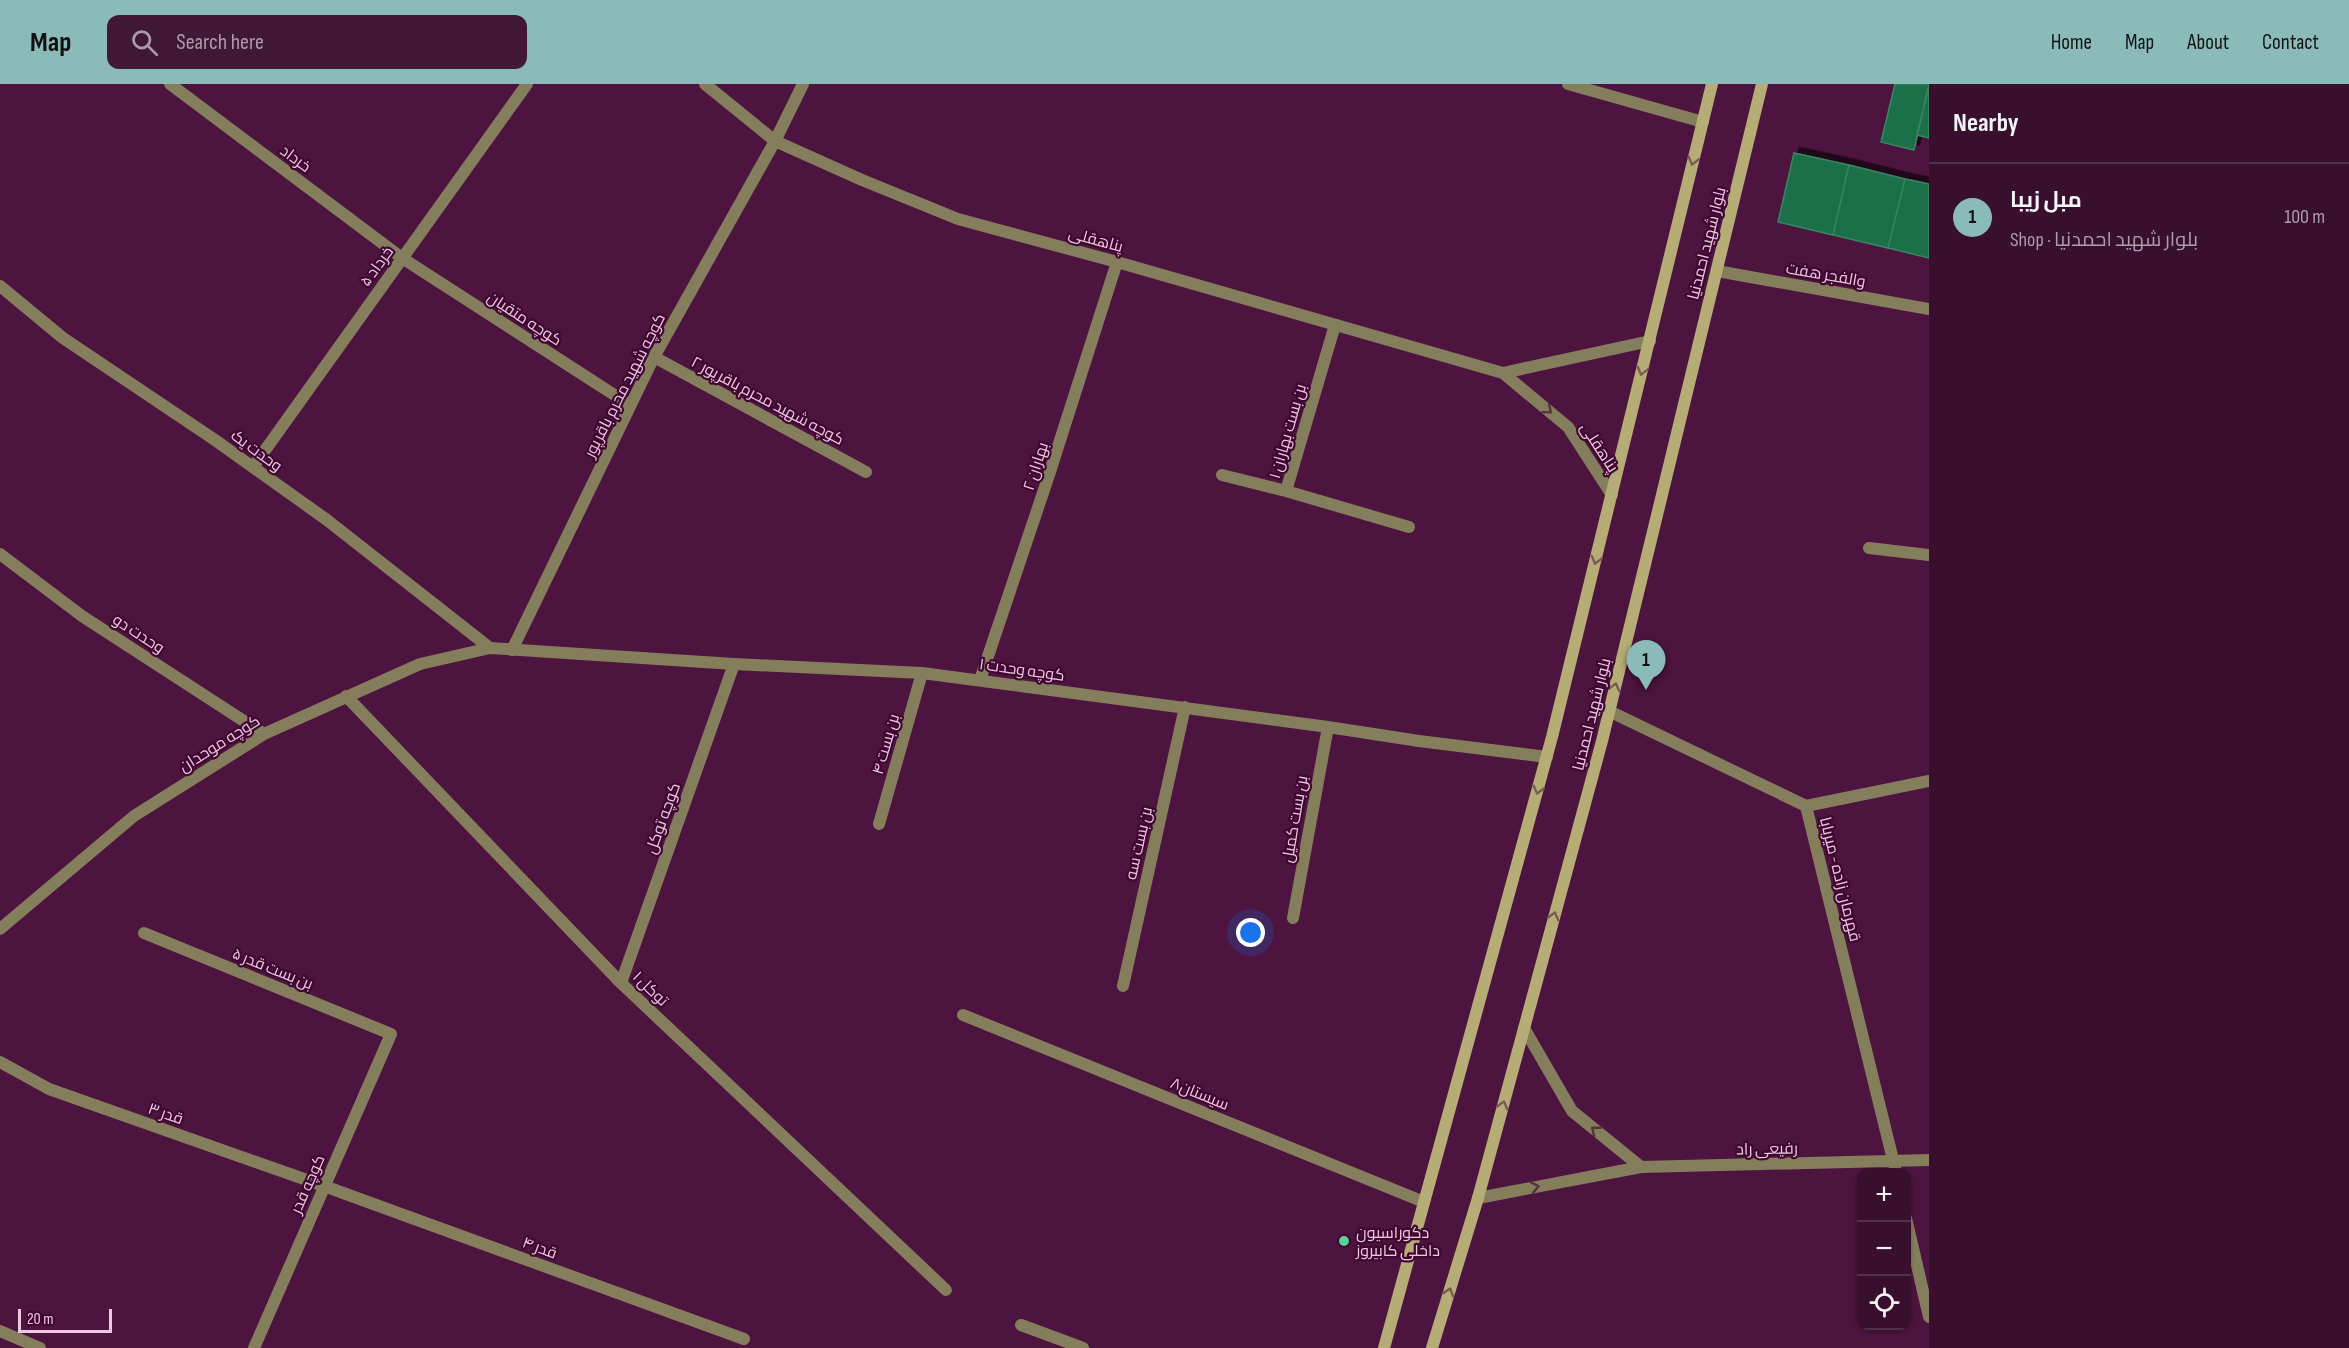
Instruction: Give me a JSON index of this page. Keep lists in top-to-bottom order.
{
  "streets": {
    "main road": ["بلوار شهید احمدنیا"],
    "street": [
      "خرداد",
      "پناهقلی",
      "خرداد ۵",
      "والفجر هفت",
      "کوچه متقیان",
      "کوچه شهید محرم باقرپور",
      "کوچه شهید محرم باقرپور ۲",
      "بن بست بهاران ۱",
      "وحدت یک",
      "بهاران ۲",
      "وحدت دو",
      "کوچه وحدت ۱",
      "کوچه موحدان",
      "بن بست ۴",
      "کوچه توکل",
      "بن بست کمیل",
      "بن بست سه",
      "قهرمان زاده - میربابا",
      "بن بست قدر ۵",
      "توکل ۱",
      "سیستان۸",
      "قدر ۳",
      "رفیعی راد",
      "کوچه قدر",
      "قدر ۴"
    ]
  },
  "crossings": [
    ["خرداد", "خرداد ۵"],
    ["خرداد", "کوچه متقیان"],
    ["پناهقلی", "بلوار شهید احمدنیا"],
    ["پناهقلی", "کوچه شهید محرم باقرپور"],
    ["پناهقلی", "بن بست بهاران ۱"],
    ["پناهقلی", "بهاران ۲"],
    ["بلوار شهید احمدنیا", "والفجر هفت"],
    ["بلوار شهید احمدنیا", "کوچه وحدت ۱"],
    ["بلوار شهید احمدنیا", "قهرمان زاده - میربابا"],
    ["بلوار شهید احمدنیا", "سیستان۸"],
    ["بلوار شهید احمدنیا", "رفیعی راد"],
    ["خرداد ۵", "کوچه متقیان"],
    ["خرداد ۵", "وحدت یک"],
    ["کوچه متقیان", "کوچه شهید محرم باقرپور"],
    ["کوچه شهید محرم باقرپور", "کوچه شهید محرم باقرپور ۲"],
    ["کوچه شهید محرم باقرپور", "کوچه وحدت ۱"],
    ["وحدت یک", "کوچه وحدت ۱"],
    ["وحدت یک", "کوچه موحدان"],
    ["بهاران ۲", "کوچه وحدت ۱"],
    ["وحدت دو", "کوچه موحدان"],
    ["کوچه وحدت ۱", "کوچه موحدان"],
    ["کوچه وحدت ۱", "بن بست ۴"],
    ["کوچه وحدت ۱", "کوچه توکل"],
    ["کوچه وحدت ۱", "بن بست کمیل"],
    ["کوچه وحدت ۱", "بن بست سه"],
    ["کوچه موحدان", "توکل ۱"],
    ["کوچه توکل", "توکل ۱"],
    ["قهرمان زاده - میربابا", "رفیعی راد"],
    ["بن بست قدر ۵", "کوچه قدر"],
    ["قدر ۳", "کوچه قدر"],
    ["قدر ۳", "قدر ۴"],
    ["کوچه قدر", "قدر ۴"]
  ],
  "one_way": ["رفیعی راد"],
  "places": ["دکوراسیون داخلی کابیروز"],
  "scale_bar": "20 m",
  "page": {
    "header": "Map",
    "search": "Search here",
    "nav": [
      "Home",
      "Map",
      "About",
      "Contact"
    ],
    "heading": "Nearby",
    "list": [
      {
        "mark": "1",
        "name": "مبل زیبا",
        "note": "Shop · بلوار شهید احمدنیا",
        "value": "100 m"
      }
    ],
    "pins": "1",
    "map_buttons": ["+", "−"],
    "scale": "20 m"
  }
}
